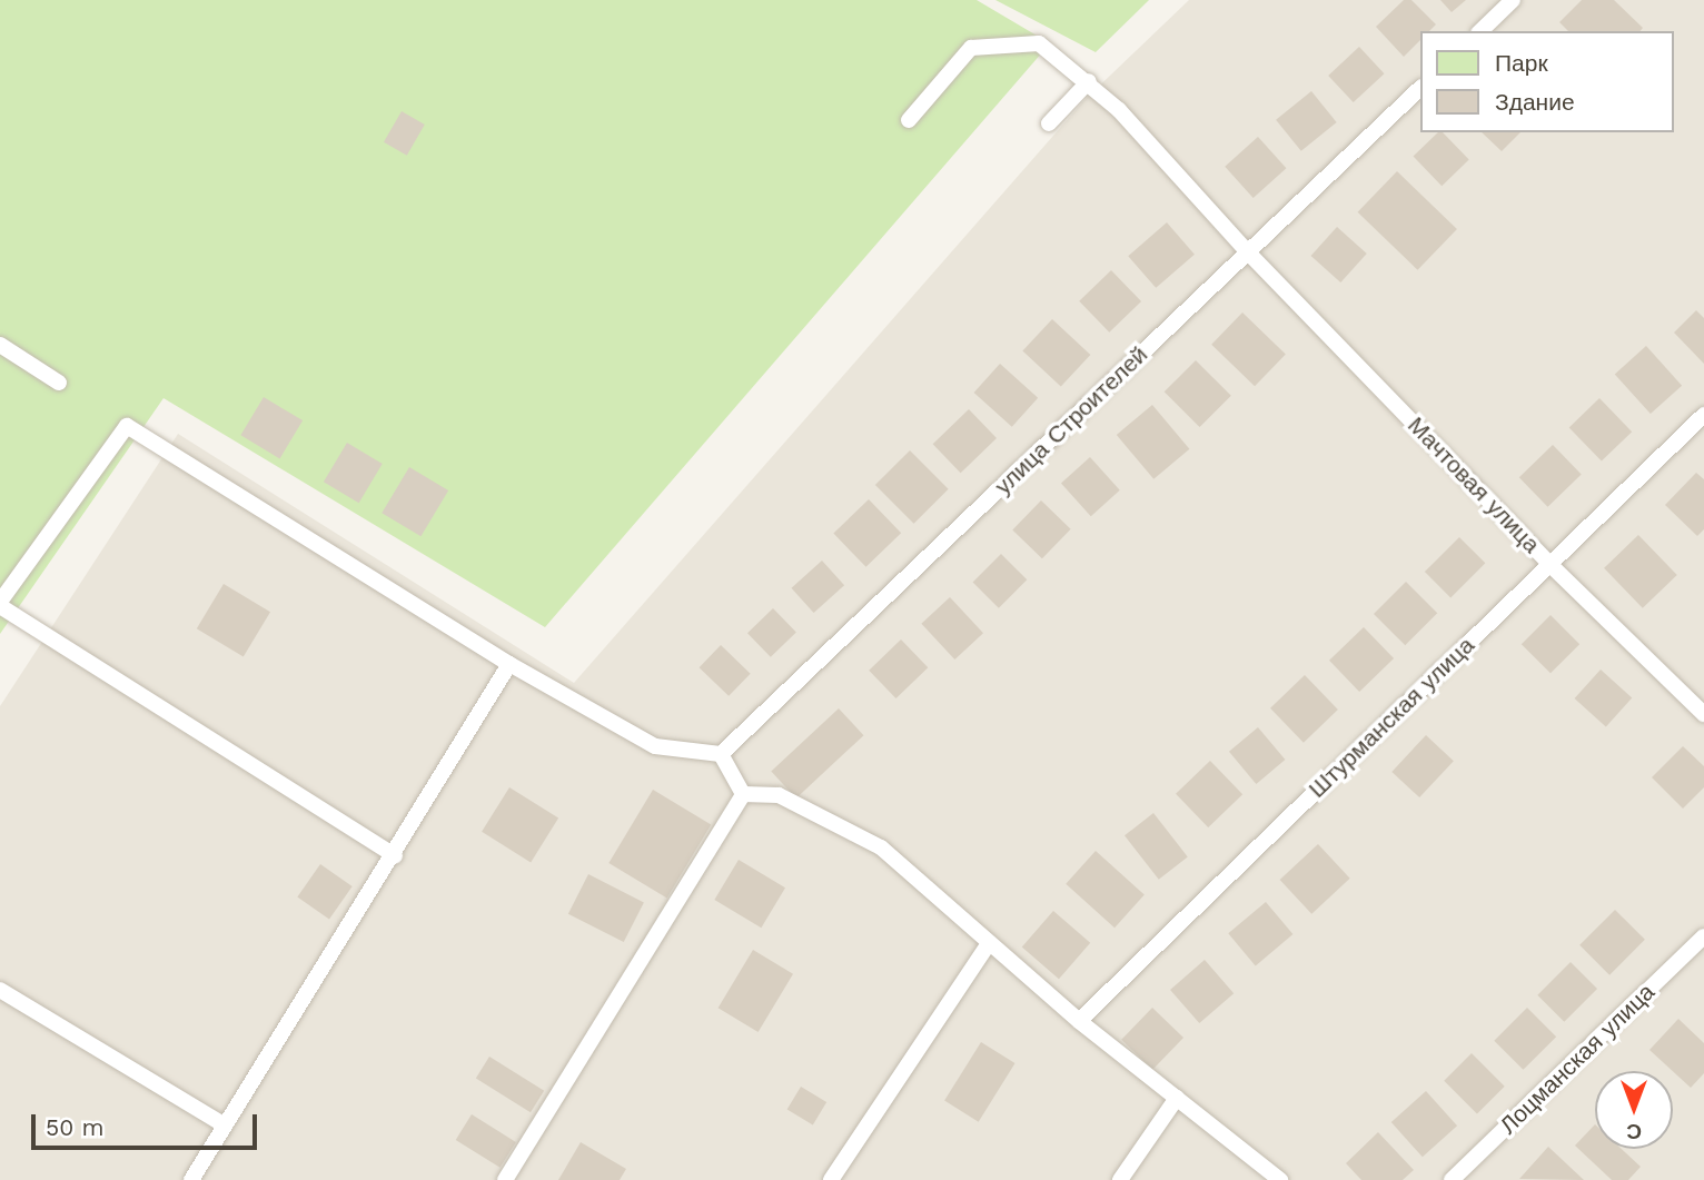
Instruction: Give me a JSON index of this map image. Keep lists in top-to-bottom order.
{
  "streets": {
    "lane": [
      "улица Строителей",
      "Мачтовая улица",
      "Штурманская улица",
      "Лоцманская улица"
    ]
  },
  "crossings": [
    ["улица Строителей", "Мачтовая улица"],
    ["Мачтовая улица", "Штурманская улица"]
  ],
  "legend": ["Парк", "Здание"],
  "scale_bar": "50 m",
  "north": "bottom"
}
